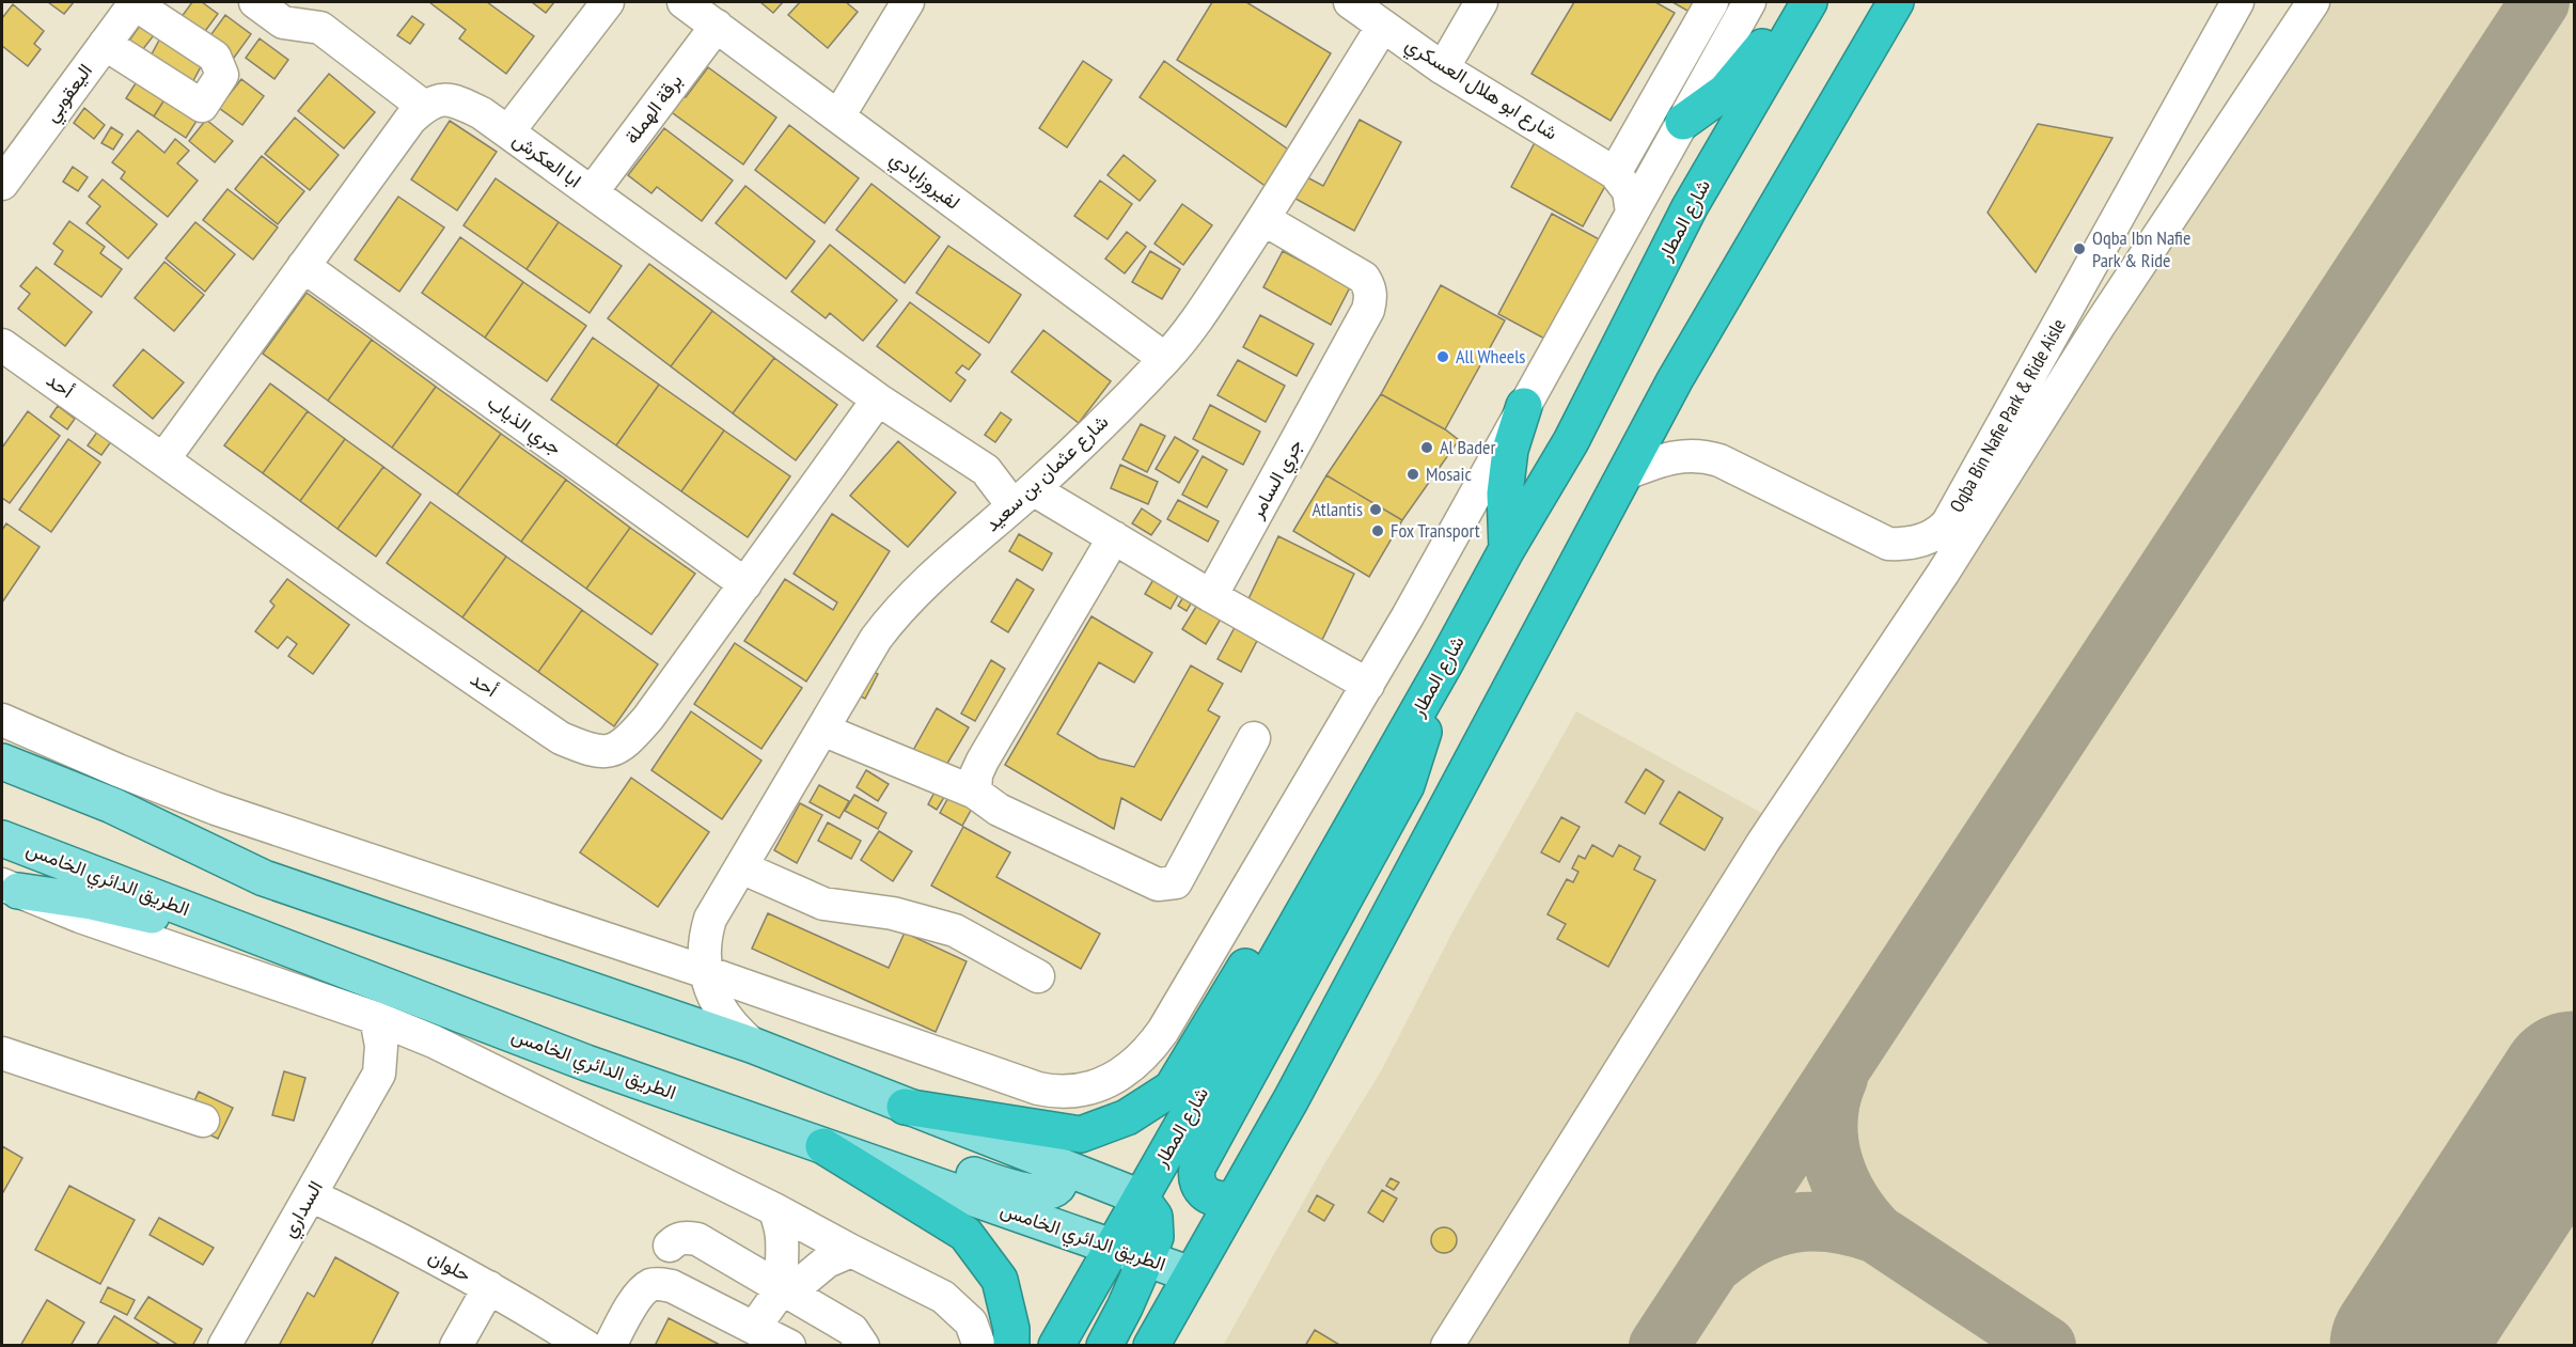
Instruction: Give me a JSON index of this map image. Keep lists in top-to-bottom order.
{
  "streets": {
    "highway": ["شارع المطار"],
    "main road": ["الطريق الدائري الخامس"],
    "street": [
      "شارع ابو هلال العسكري",
      "اليعقوبي",
      "برقة الهملة",
      "ابا العكرش",
      "لفيروزابادي",
      "أحد",
      "Oqba Bin Nafie Park & Ride Aisle",
      "جري الذياب",
      "شارع عثمان بن سعيد",
      "جري السامر",
      "السداري",
      "حلوان"
    ]
  },
  "crossings": [
    ["شارع ابو هلال العسكري", "شارع عثمان بن سعيد"],
    ["برقة الهملة", "ابا العكرش"],
    ["برقة الهملة", "لفيروزابادي"],
    ["ابا العكرش", "أحد"],
    ["ابا العكرش", "شارع عثمان بن سعيد"],
    ["لفيروزابادي", "شارع عثمان بن سعيد"],
    ["شارع المطار", "الطريق الدائري الخامس"],
    ["أحد", "جري الذياب"],
    ["شارع عثمان بن سعيد", "جري السامر"],
    ["السداري", "حلوان"]
  ],
  "places": [
    "Oqba Ibn Nafie Park & Ride",
    "All Wheels",
    "Al Bader",
    "Mosaic",
    "Atlantis",
    "Fox Transport"
  ]
}
